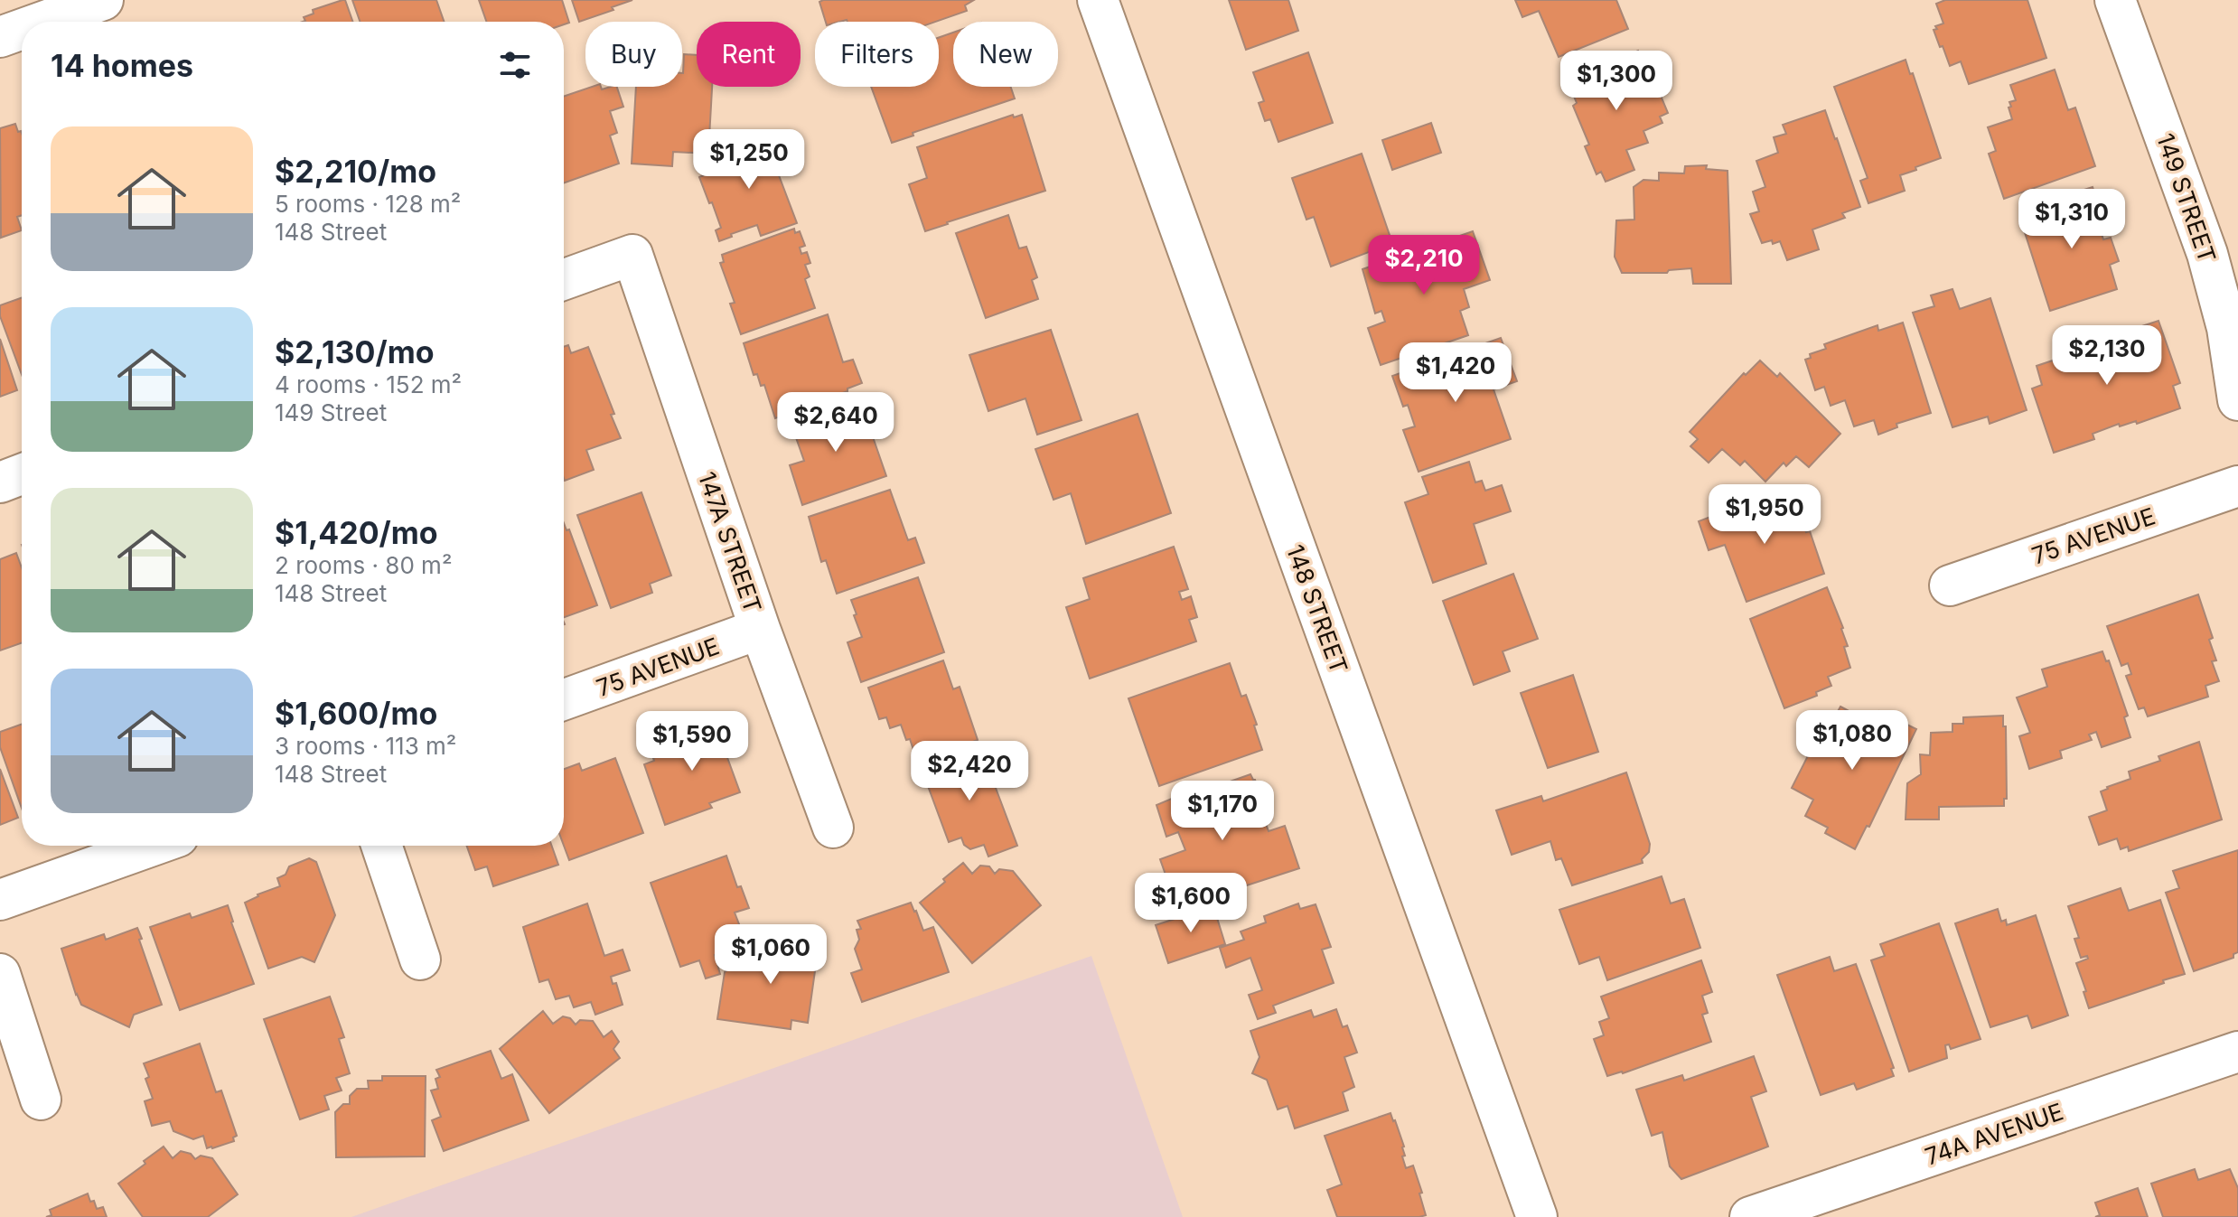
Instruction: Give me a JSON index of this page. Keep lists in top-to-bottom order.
{
  "streets": {
    "street": [
      "149 STREET",
      "75 AVENUE",
      "147A STREET",
      "148 STREET",
      "74A AVENUE"
    ]
  },
  "crossings": [
    ["75 AVENUE", "147A STREET"]
  ],
  "page": {
    "chip": [
      "Buy",
      "Rent",
      "Filters",
      "New"
    ],
    "heading": "14 homes",
    "price": [
      "$1,300",
      "$1,250",
      "$1,310",
      "$2,210",
      "$2,130",
      "$1,420",
      "$2,640",
      "$1,950",
      "$1,080",
      "$1,590",
      "$2,420",
      "$1,170",
      "$1,600",
      "$1,060"
    ],
    "list": [
      {
        "name": "$2,210/mo",
        "note": "5 rooms · 128 m² · 148 Street"
      },
      {
        "name": "$2,130/mo",
        "note": "4 rooms · 152 m² · 149 Street"
      },
      {
        "name": "$1,420/mo",
        "note": "2 rooms · 80 m² · 148 Street"
      },
      {
        "name": "$1,600/mo",
        "note": "3 rooms · 113 m² · 148 Street"
      }
    ]
  }
}
